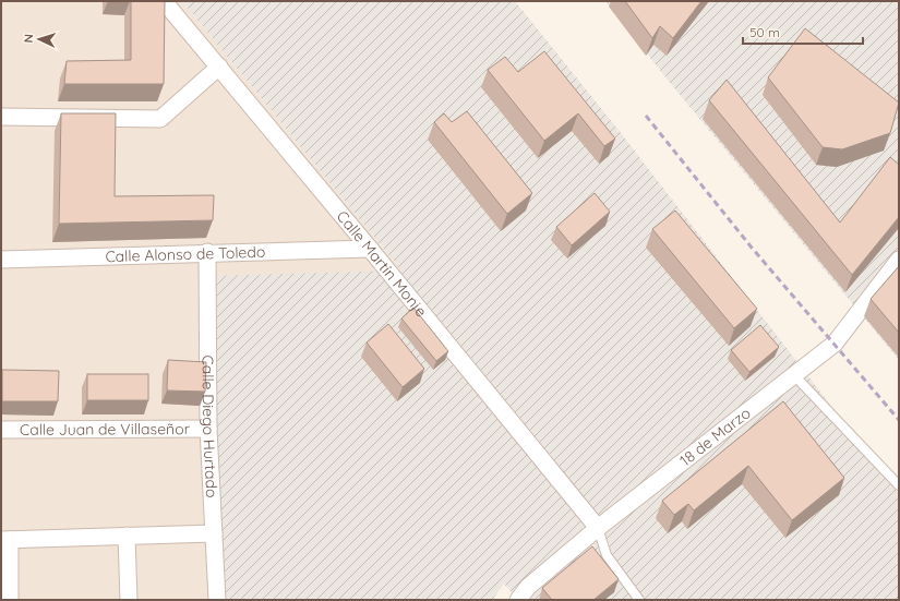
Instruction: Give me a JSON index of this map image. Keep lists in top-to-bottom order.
{
  "streets": {
    "street": [
      "Calle Alonso de Toledo",
      "Calle Martín Monje",
      "Calle Diego Hurtado",
      "Calle Juan de Villaseñor",
      "18 de Marzo"
    ]
  },
  "crossings": [
    ["Calle Alonso de Toledo", "Calle Martín Monje"],
    ["Calle Alonso de Toledo", "Calle Diego Hurtado"],
    ["Calle Martín Monje", "18 de Marzo"],
    ["Calle Diego Hurtado", "Calle Juan de Villaseñor"]
  ],
  "scale_bar": "50 m",
  "north": "left"
}
